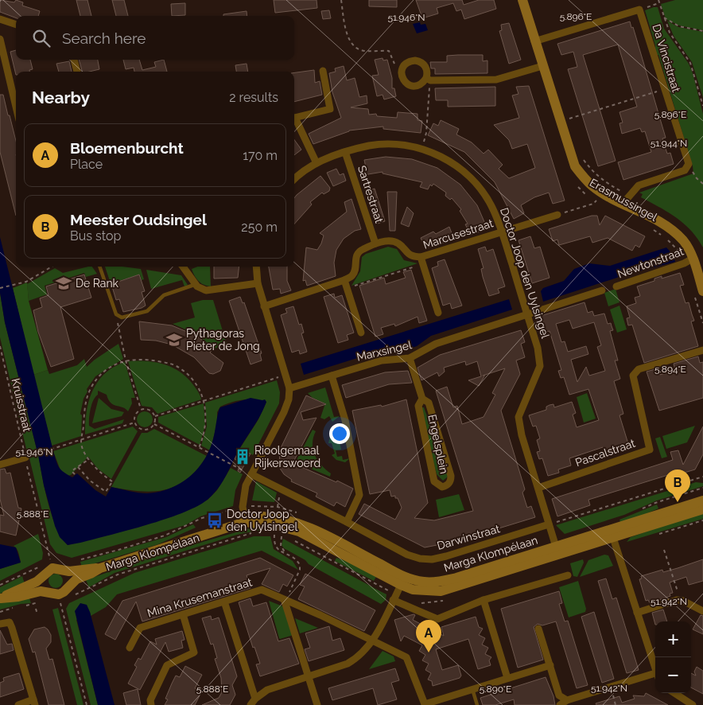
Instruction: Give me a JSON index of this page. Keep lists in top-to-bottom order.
{
  "streets": {
    "street": [
      "Da Vincistraat",
      "Sartrestraat",
      "Erasmussingel",
      "Marcusestraat",
      "Newtonstraat",
      "Doctor Joop den Uylsingel",
      "Marxsingel",
      "Engelsplein",
      "Pascalstraat",
      "Darwinstraat",
      "Marga Klompélaan",
      "Mina Krusemanstraat"
    ],
    "path": ["Kruisstraat"]
  },
  "crossings": [
    ["Sartrestraat", "Marcusestraat"],
    ["Sartrestraat", "Doctor Joop den Uylsingel"],
    ["Erasmussingel", "Newtonstraat"],
    ["Marcusestraat", "Doctor Joop den Uylsingel"],
    ["Doctor Joop den Uylsingel", "Marxsingel"],
    ["Doctor Joop den Uylsingel", "Pascalstraat"],
    ["Doctor Joop den Uylsingel", "Darwinstraat"],
    ["Doctor Joop den Uylsingel", "Marga Klompélaan"],
    ["Marxsingel", "Engelsplein"]
  ],
  "places": {
    "school or university": ["De Rank", "Pythagoras Pieter de Jong"],
    "building": ["Rioolgemaal Rijkerswoerd"],
    "bus stop": ["Doctor Joop den Uylsingel"]
  },
  "page": {
    "search": "Search here",
    "heading": ["Nearby", "2 results"],
    "list": [
      {
        "mark": "A",
        "name": "Bloemenburcht",
        "note": "Place",
        "value": "170 m"
      },
      {
        "mark": "B",
        "name": "Meester Oudsingel",
        "note": "Bus stop",
        "value": "250 m"
      }
    ],
    "pins": ["B", "A"],
    "map_buttons": ["+", "−"]
  },
  "coordinates": [
    "5.896°E",
    "51.946°N",
    "51.944°N",
    "5.894°E",
    "5.888°E",
    "51.942°N",
    "5.890°E"
  ]
}
